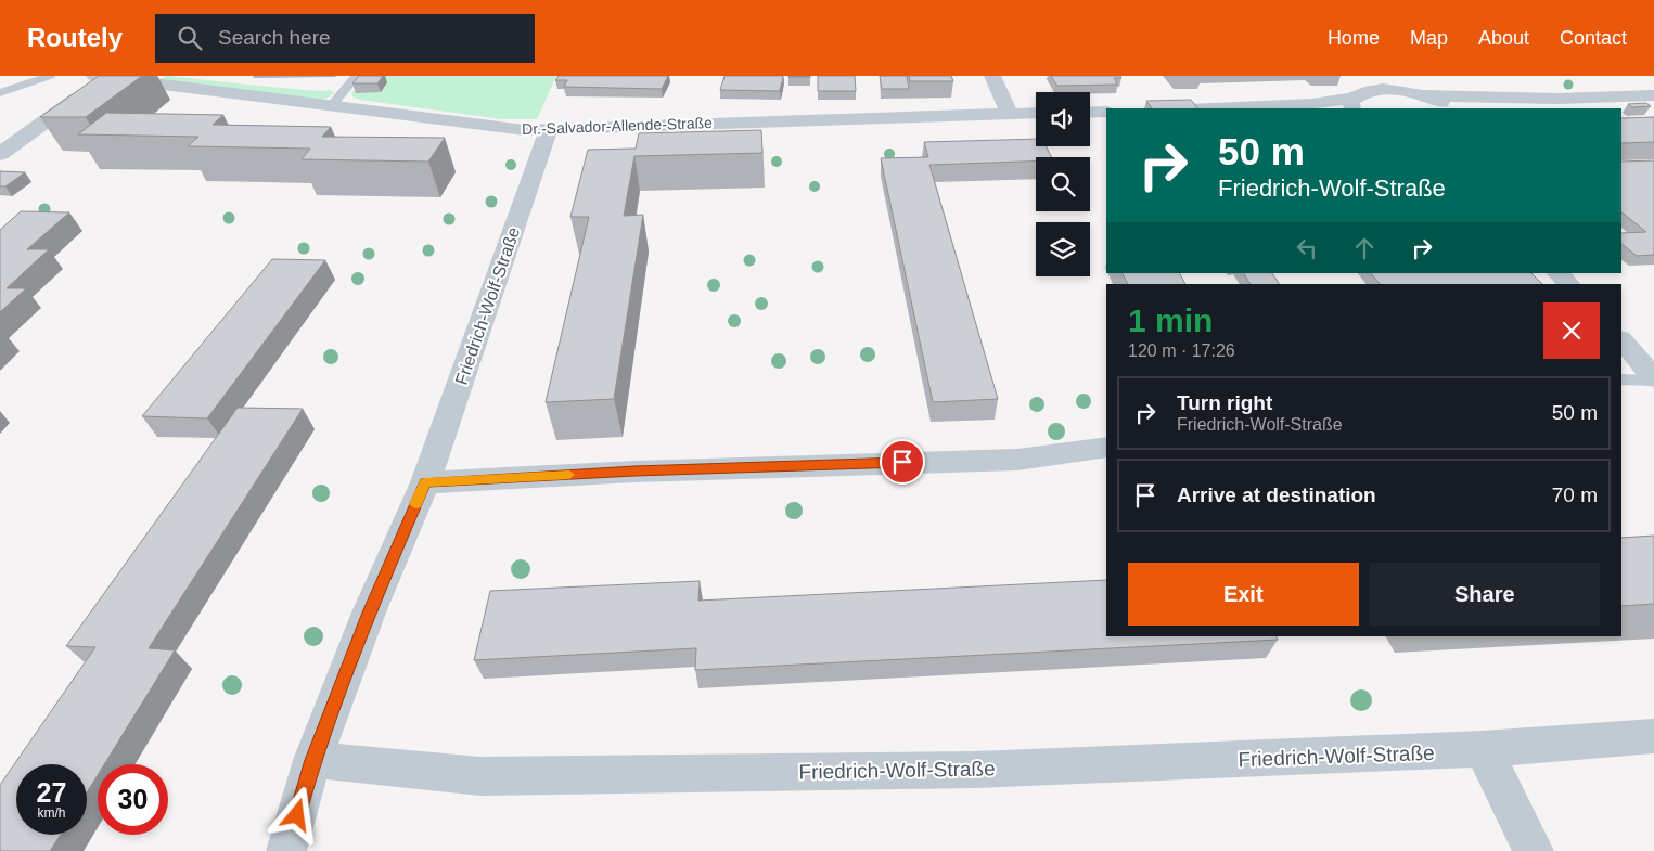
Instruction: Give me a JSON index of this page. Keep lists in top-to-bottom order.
{
  "streets": {
    "street": ["Dr.-Salvador-Allende-Straße", "Friedrich-Wolf-Straße"]
  },
  "crossings": [
    ["Dr.-Salvador-Allende-Straße", "Friedrich-Wolf-Straße"]
  ],
  "page": {
    "header": "Routely",
    "search": "Search here",
    "nav": [
      "Home",
      "Map",
      "About",
      "Contact"
    ],
    "turn": ["50 m", "Friedrich-Wolf-Straße"],
    "heading": ["1 min", "120 m · 17:26"],
    "list": [
      {
        "name": "Turn right",
        "note": "Friedrich-Wolf-Straße",
        "value": "50 m"
      },
      {
        "name": "Arrive at destination",
        "value": "70 m"
      }
    ],
    "buttons": ["Exit", "Share"],
    "speed": "27 km/h",
    "limit": "30"
  }
}
